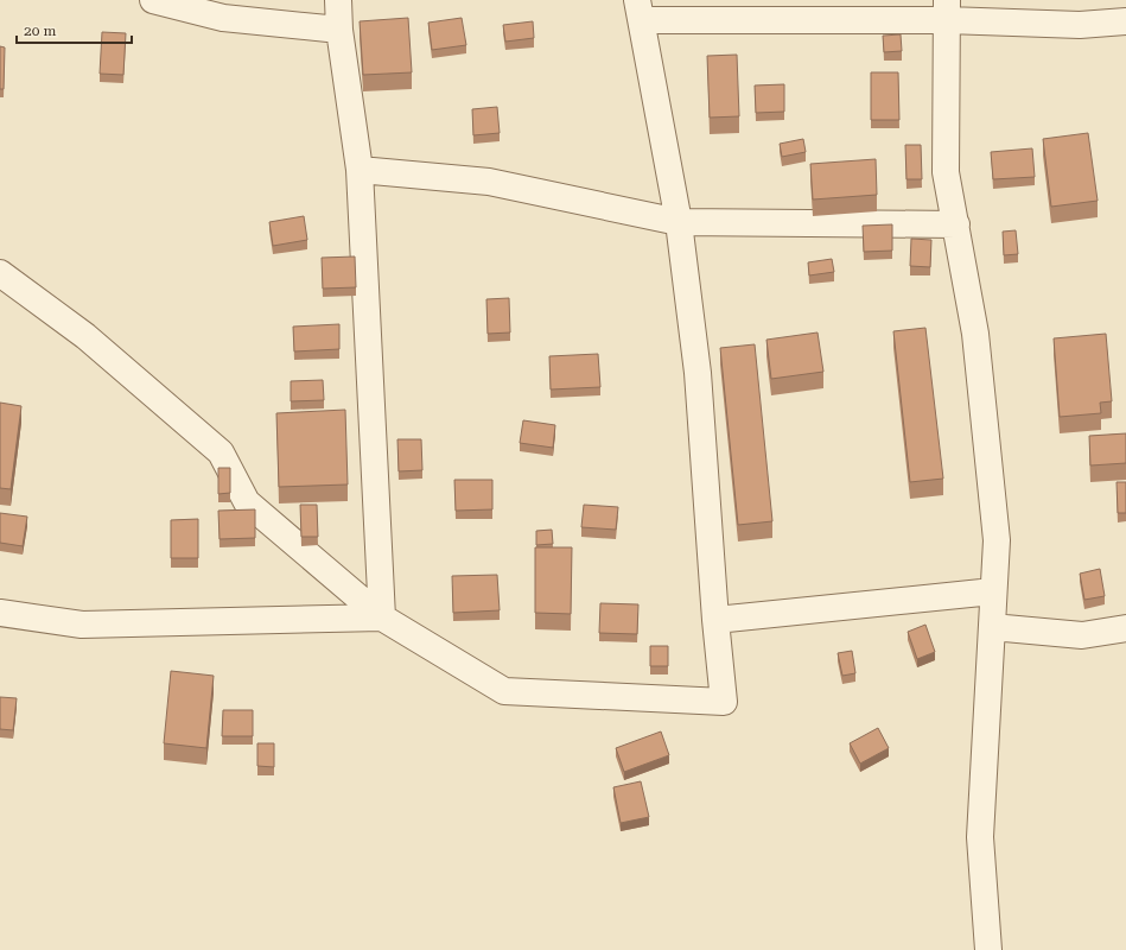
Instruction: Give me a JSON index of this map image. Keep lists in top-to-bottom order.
{
  "scale_bar": "20 m"
}
